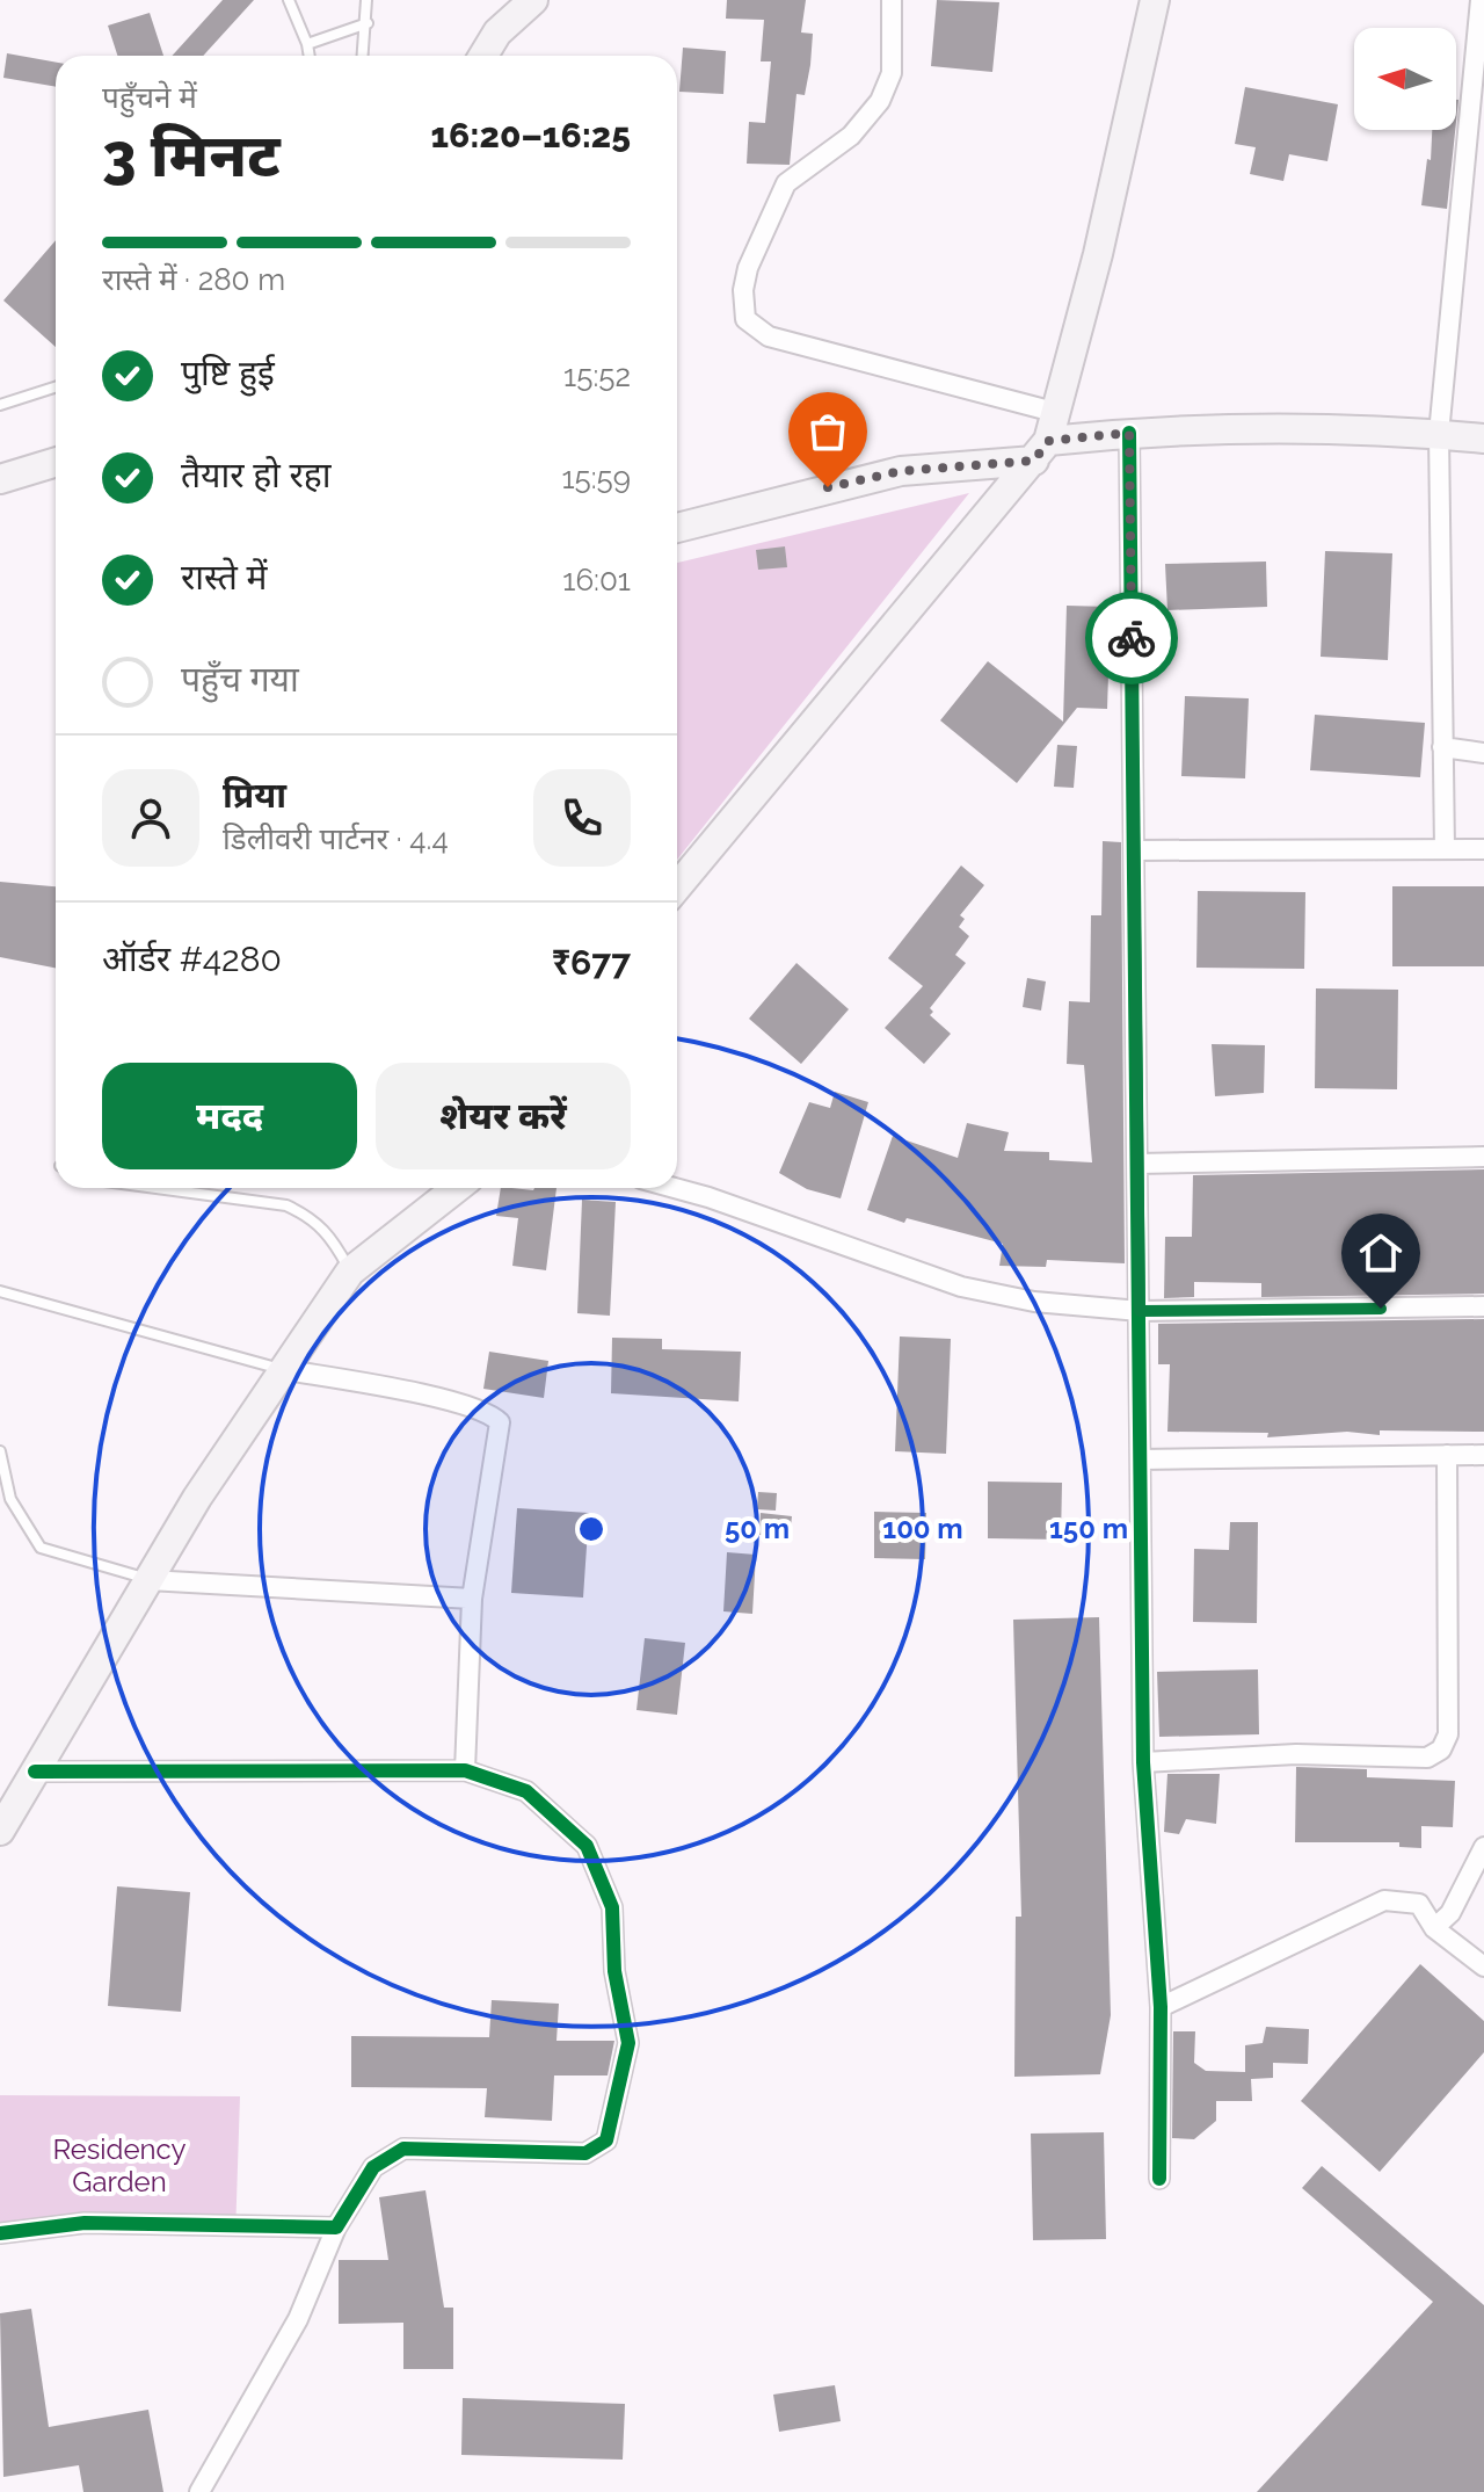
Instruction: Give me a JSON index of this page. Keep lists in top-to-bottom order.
{
  "parks": ["Residency Garden"],
  "north": "left",
  "page": {
    "heading": ["3 मिनट", "पहुँचने में", "16:20–16:25"],
    "panel": [
      "प्रिया",
      "डिलीवरी पार्टनर · 4.4",
      "ऑर्डर #4280",
      "₹677"
    ],
    "bar": "रास्ते में · 280 m",
    "list": [
      ["पुष्टि हुई", "15:52"],
      ["तैयार हो रहा", "15:59"],
      ["रास्ते में", "16:01"],
      "पहुँच गया"
    ],
    "buttons": ["मदद", "शेयर करें"]
  },
  "rings": ["50 m", "100 m", "150 m"]
}
